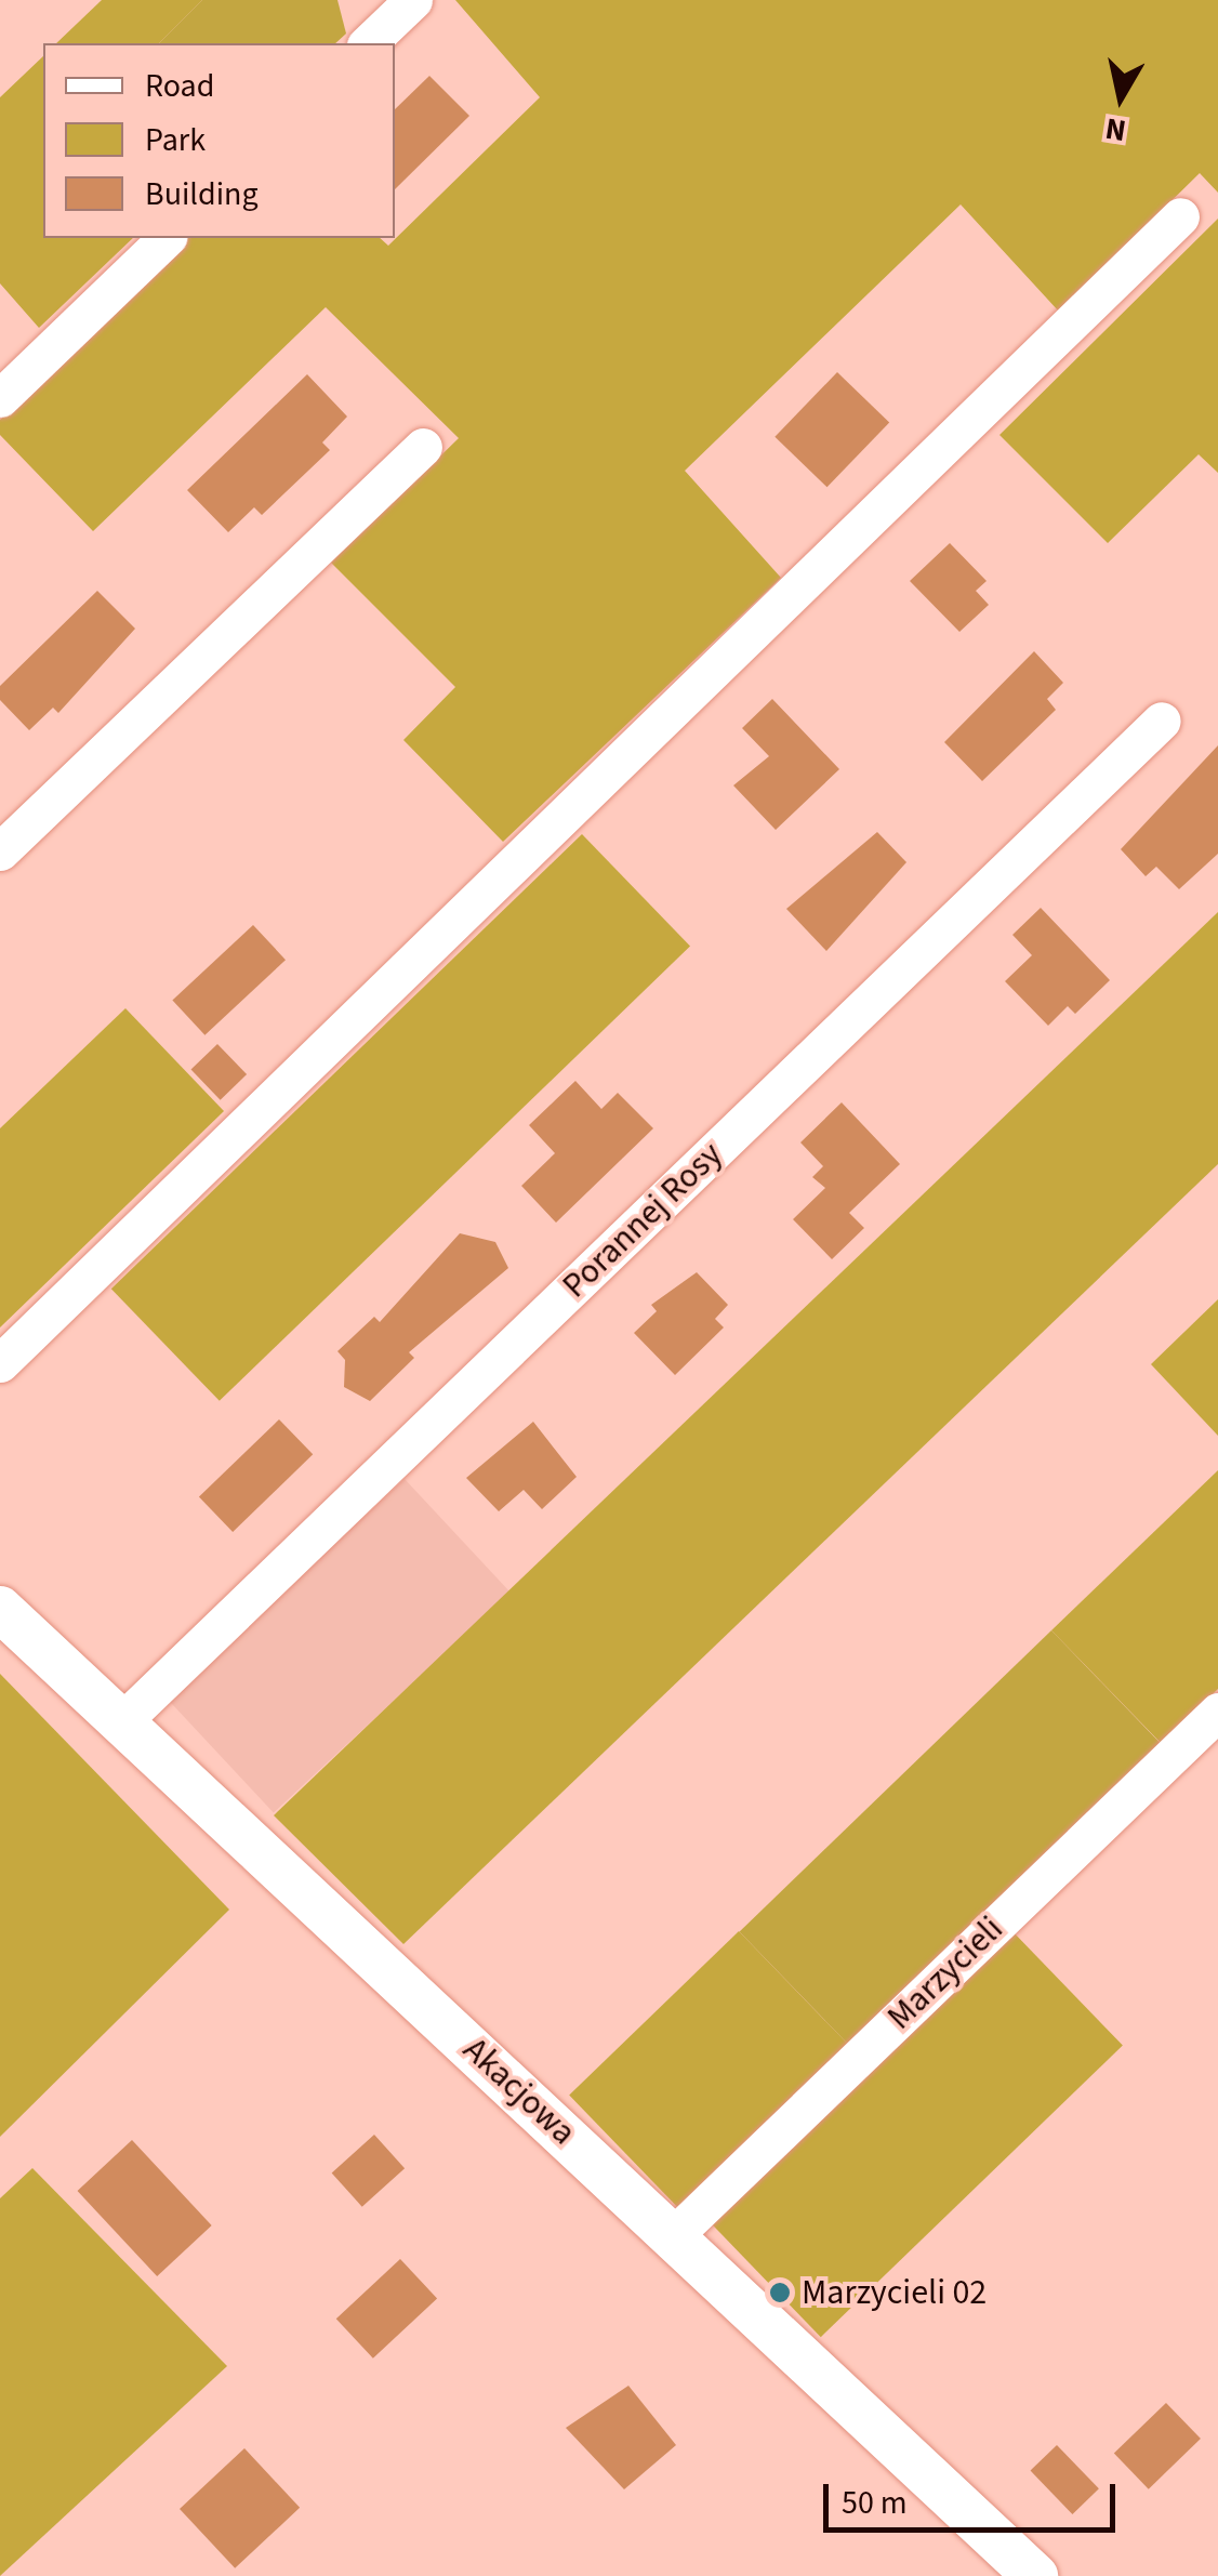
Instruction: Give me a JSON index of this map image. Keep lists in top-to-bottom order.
{
  "streets": {
    "street": ["Porannej Rosy", "Marzycieli", "Akacjowa"]
  },
  "crossings": [
    ["Porannej Rosy", "Akacjowa"],
    ["Marzycieli", "Akacjowa"]
  ],
  "places": ["Marzycieli 02"],
  "legend": ["Road", "Park", "Building"],
  "scale_bar": "50 m",
  "north": "bottom"
}
